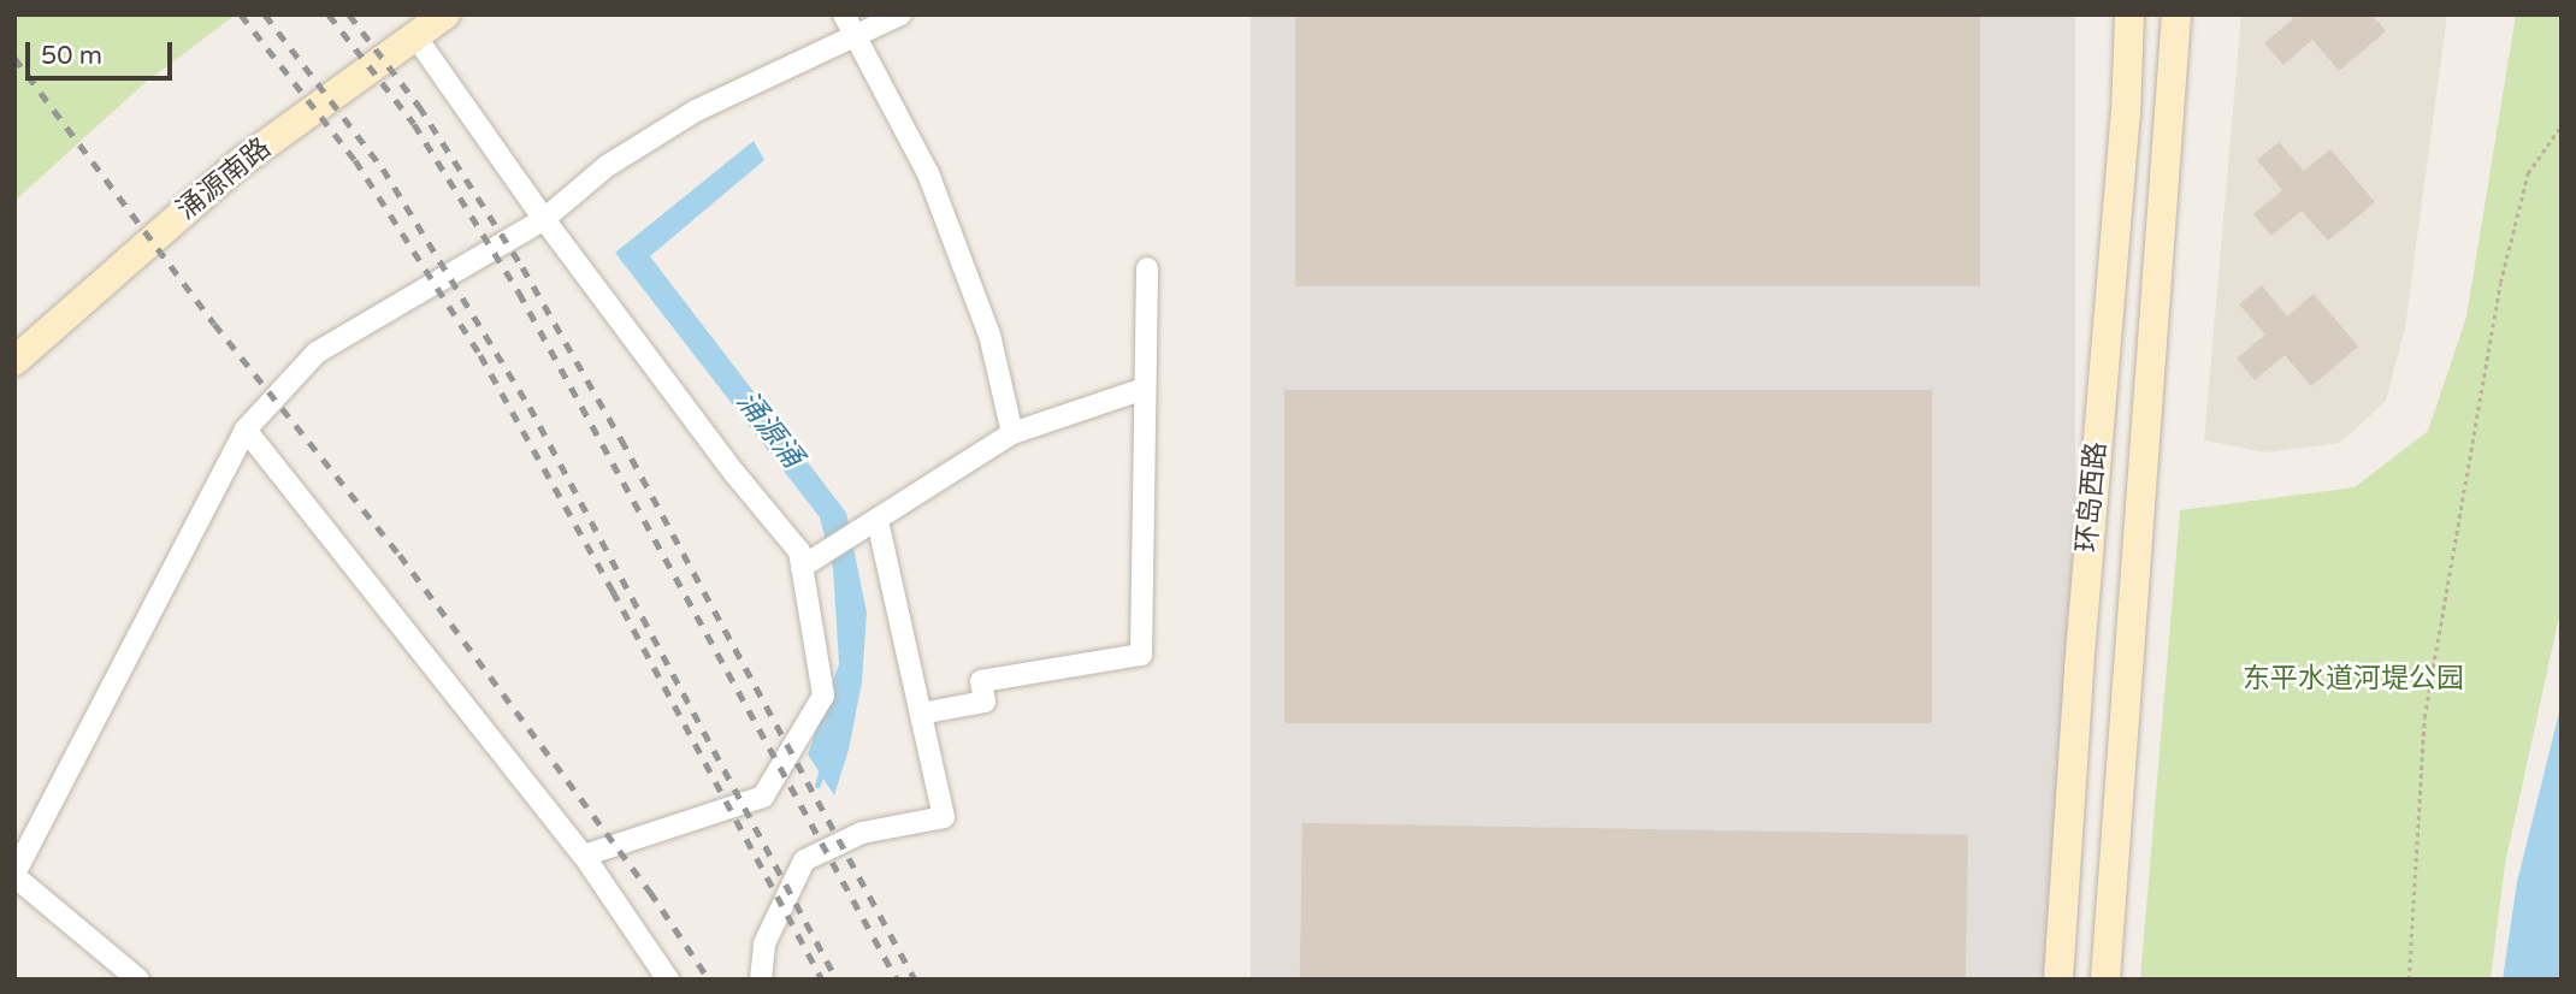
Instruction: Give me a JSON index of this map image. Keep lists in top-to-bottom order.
{
  "streets": {
    "main road": ["涌源南路", "环岛西路"]
  },
  "water": ["涌源涌"],
  "parks": ["东平水道河堤公园"],
  "scale_bar": "50 m"
}
